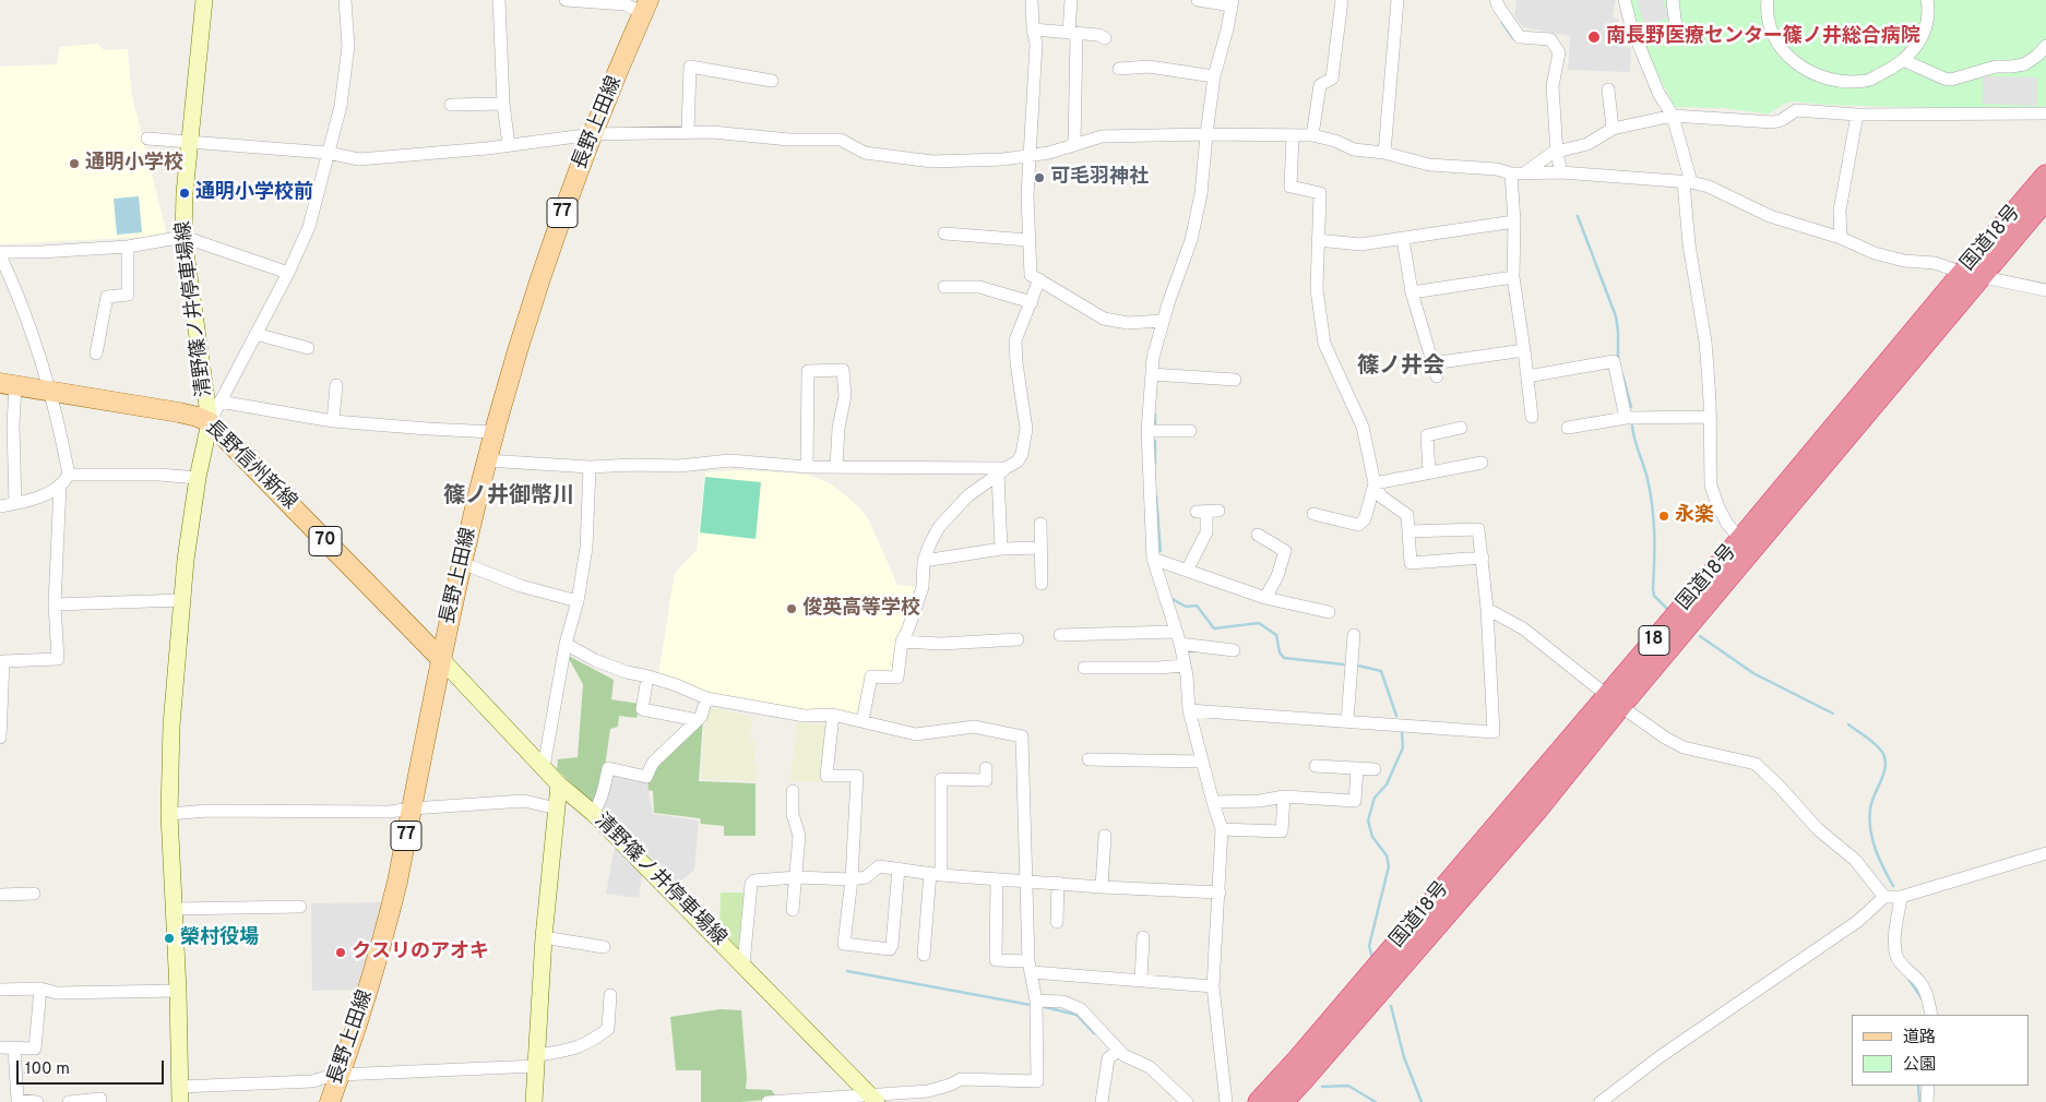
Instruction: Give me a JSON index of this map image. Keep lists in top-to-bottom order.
{
  "streets": {
    "highway": ["国道18号", "18"],
    "main road": [
      "長野上田線",
      "77",
      "清野篠ノ井停車場線",
      "長野信州新線",
      "70"
    ]
  },
  "crossings": [
    ["長野上田線", "清野篠ノ井停車場線"],
    ["長野上田線", "長野信州新線"],
    ["清野篠ノ井停車場線", "長野信州新線"]
  ],
  "districts": ["篠ノ井会", "篠ノ井御幣川"],
  "places": [
    "南長野医療センター篠ノ井総合病院",
    "通明小学校",
    "可毛羽神社",
    "通明小学校前",
    "永楽",
    "俊英高等学校",
    "榮村役場",
    "クスリのアオキ"
  ],
  "legend": ["道路", "公園"],
  "scale_bar": "100 m"
}
